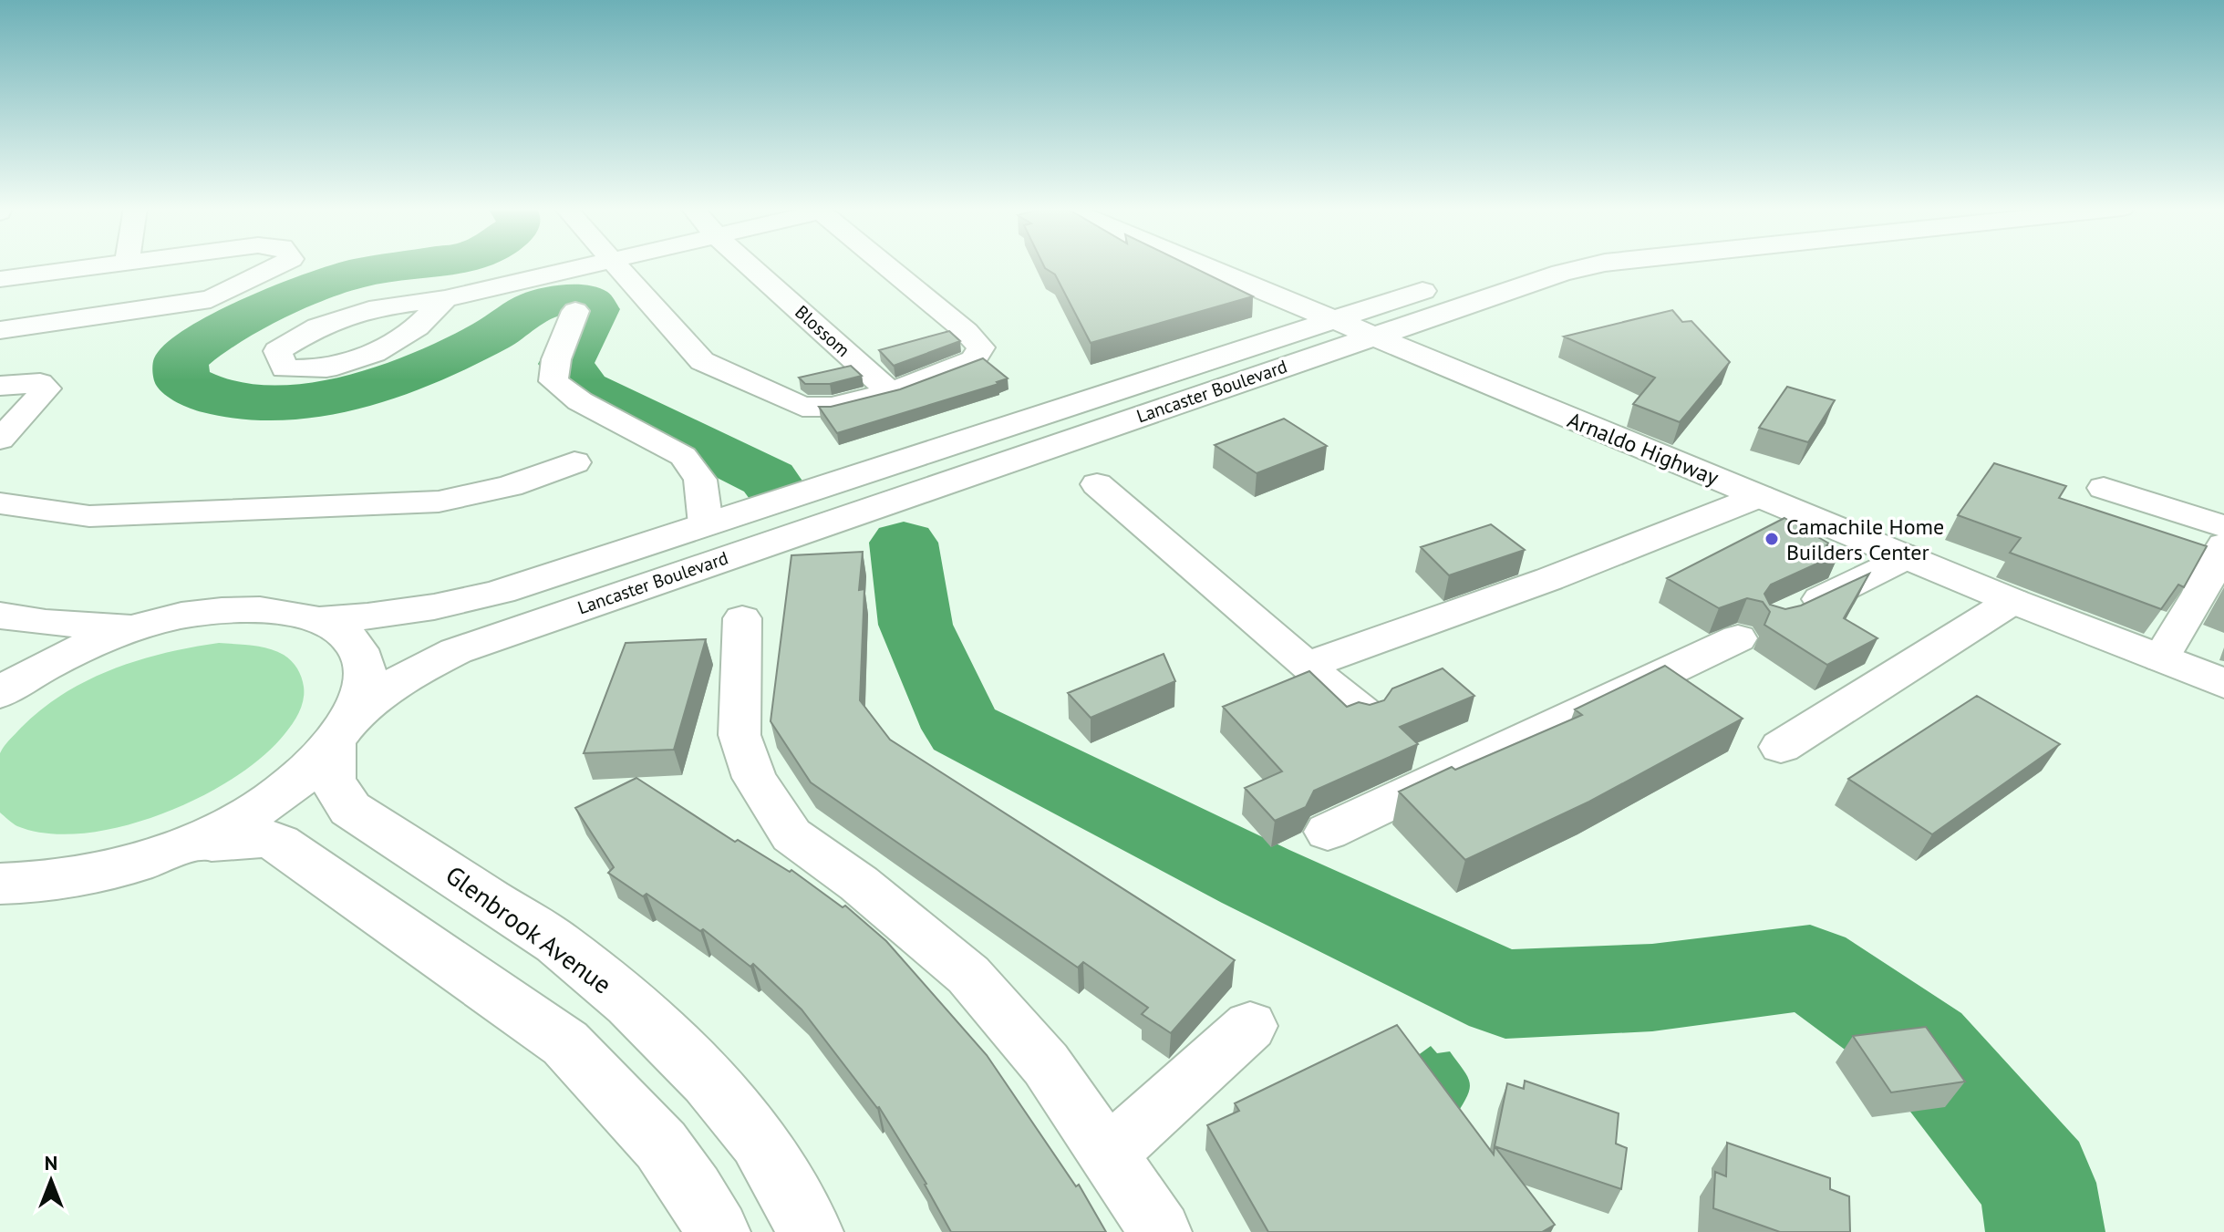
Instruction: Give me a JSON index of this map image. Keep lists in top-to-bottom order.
{
  "streets": {
    "main road": ["Lancaster Boulevard", "Arnaldo Highway", "Glenbrook Avenue"],
    "street": ["Blossom"]
  },
  "crossings": [
    ["Lancaster Boulevard", "Arnaldo Highway"],
    ["Lancaster Boulevard", "Glenbrook Avenue"]
  ],
  "places": ["Camachile Home Builders Center"],
  "north": "top"
}
